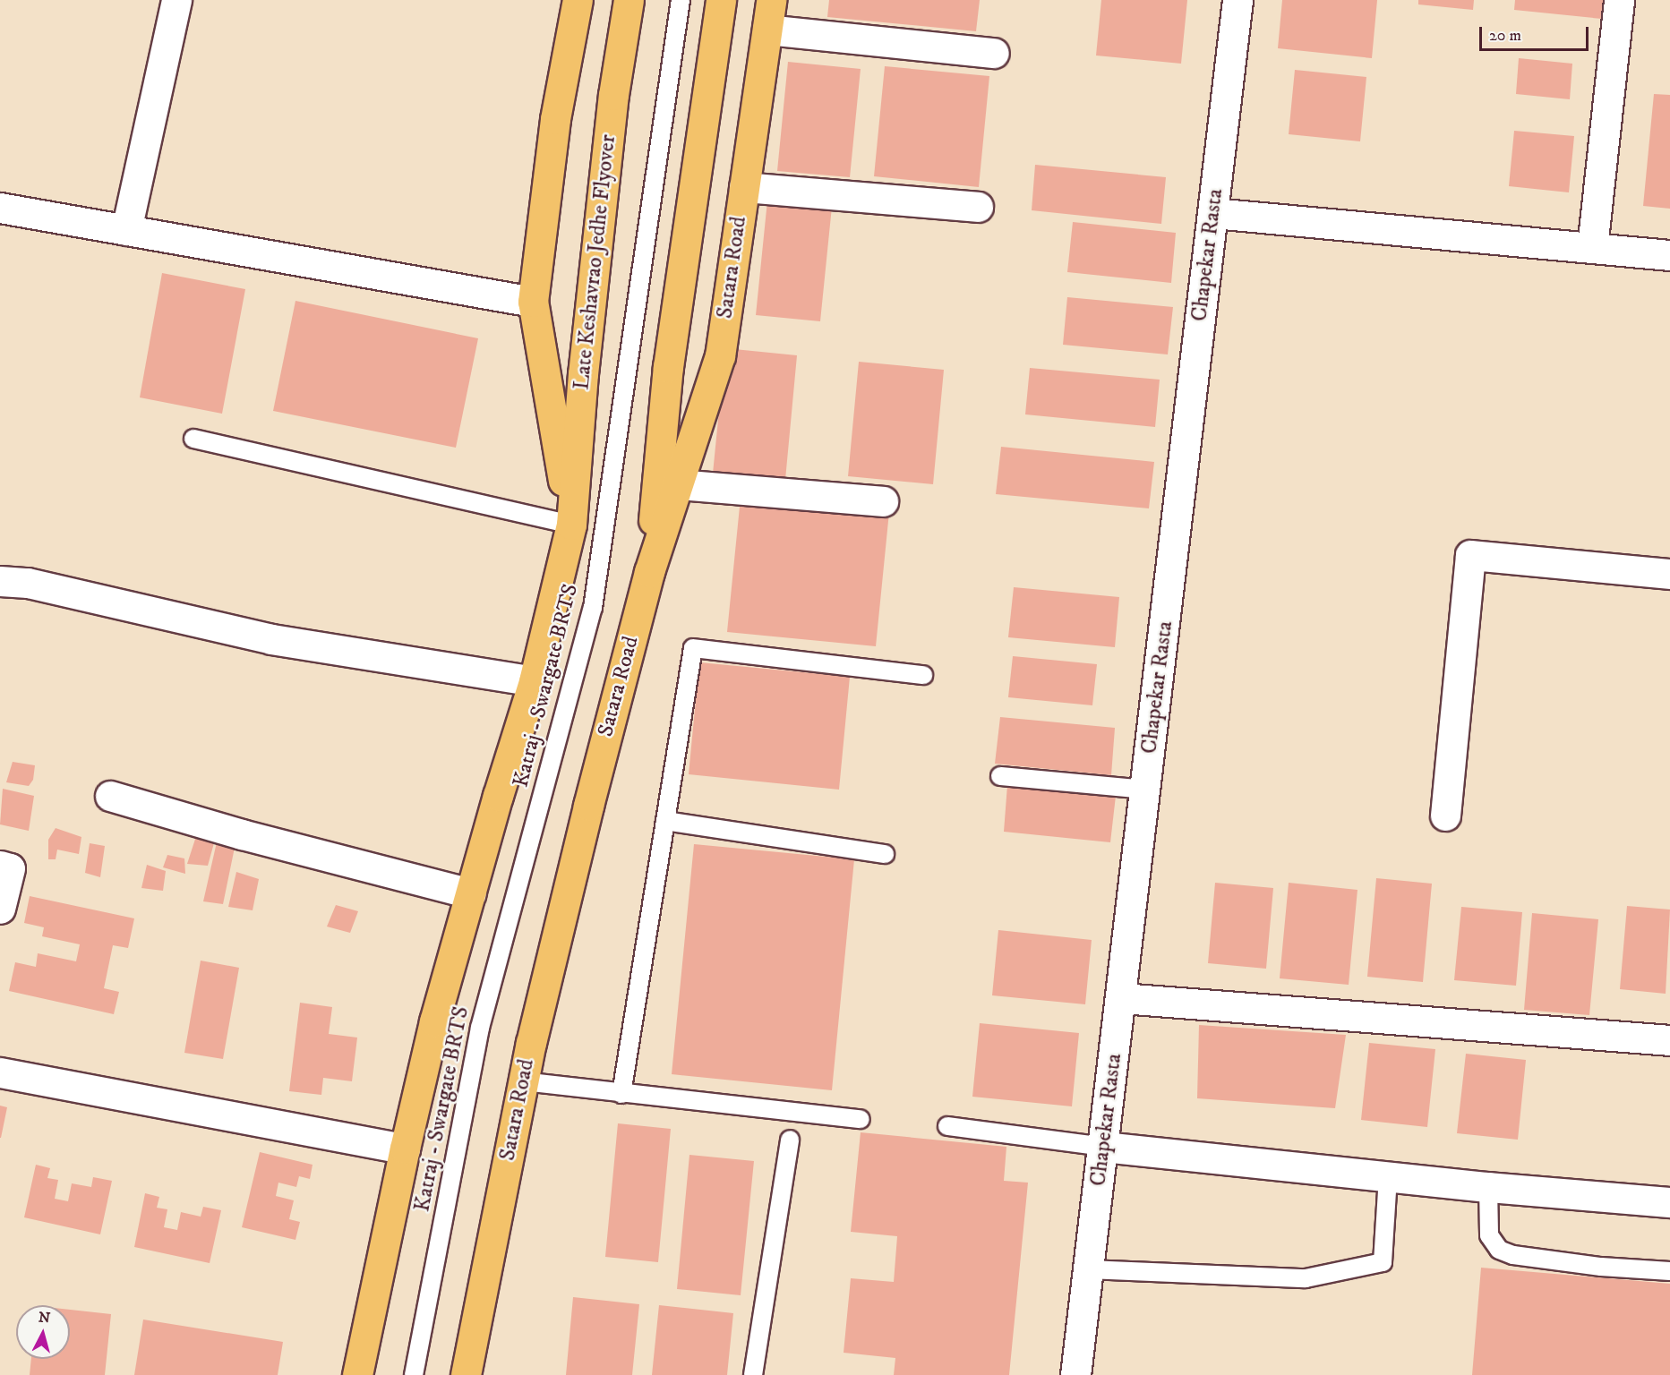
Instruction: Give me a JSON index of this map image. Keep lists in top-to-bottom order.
{
  "streets": {
    "highway": ["Late Keshavrao Jedhe Flyover", "Satara Road"],
    "street": ["Chapekar Rasta"],
    "lane": ["Katraj - Swargate BRTS"]
  },
  "scale_bar": "20 m",
  "north": "top"
}
